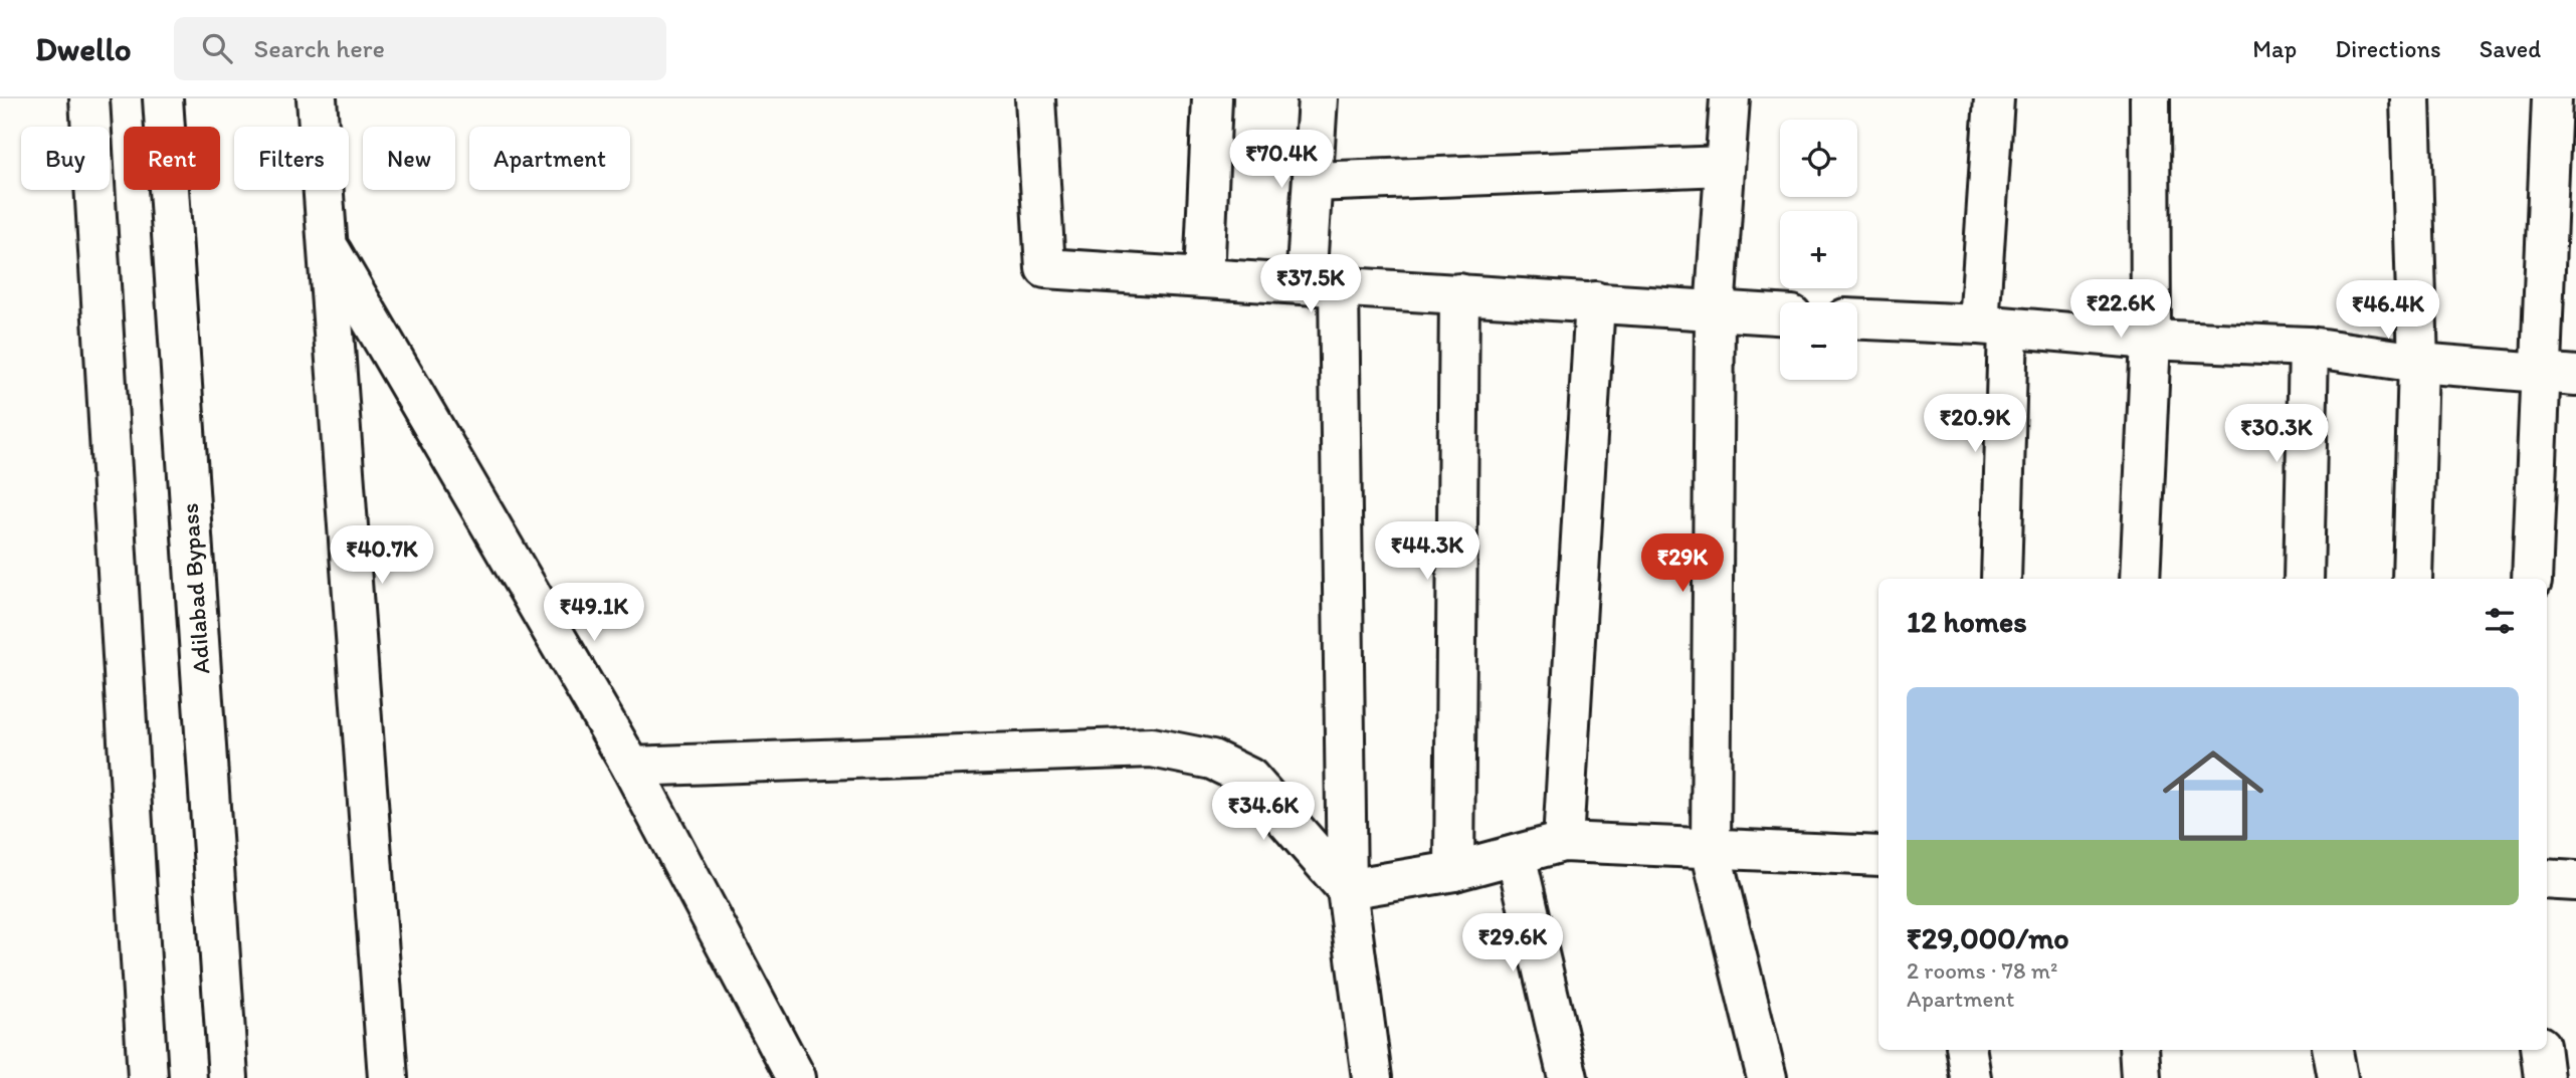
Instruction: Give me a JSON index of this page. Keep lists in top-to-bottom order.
{
  "streets": {
    "main road": ["Adilabad Bypass"]
  },
  "page": {
    "header": "Dwello",
    "search": "Search here",
    "nav": ["Map", "Directions", "Saved"],
    "map_buttons": ["+", "−"],
    "chip": [
      "Buy",
      "Rent",
      "Filters",
      "New",
      "Apartment"
    ],
    "price": [
      "₹70.4K",
      "₹37.5K",
      "₹22.6K",
      "₹46.4K",
      "₹20.9K",
      "₹30.3K",
      "₹44.3K",
      "₹40.7K",
      "₹29K",
      "₹49.1K",
      "₹34.6K",
      "₹29.6K"
    ],
    "heading": "12 homes",
    "list": [
      {
        "name": "₹29,000/mo",
        "note": "2 rooms · 78 m² · Apartment"
      }
    ]
  }
}
